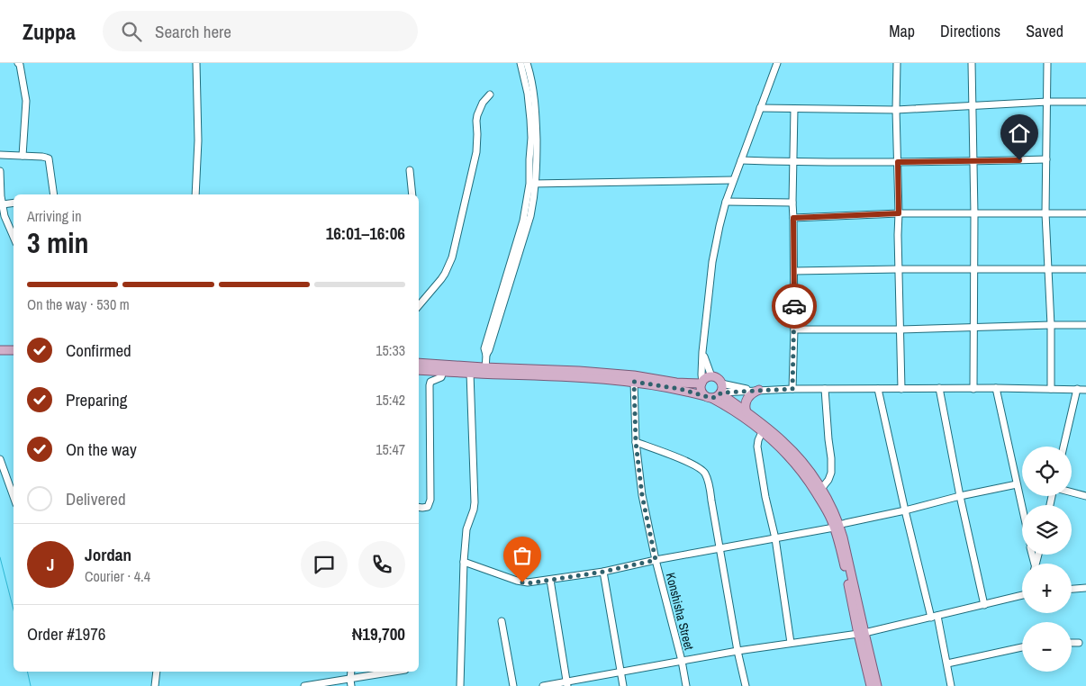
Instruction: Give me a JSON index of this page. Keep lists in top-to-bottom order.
{
  "streets": {
    "street": ["Konshisha Street"]
  },
  "page": {
    "header": "Zuppa",
    "search": "Search here",
    "nav": ["Map", "Directions", "Saved"],
    "heading": ["3 min", "Arriving in", "16:01–16:06"],
    "panel": [
      "Jordan",
      "Courier · 4.4",
      "Order #1976",
      "₦19,700"
    ],
    "bar": "On the way · 530 m",
    "list": [
      ["Confirmed", "15:33"],
      ["Preparing", "15:42"],
      ["On the way", "15:47"],
      "Delivered"
    ],
    "map_buttons": ["+", "−"],
    "round": "J"
  }
}
